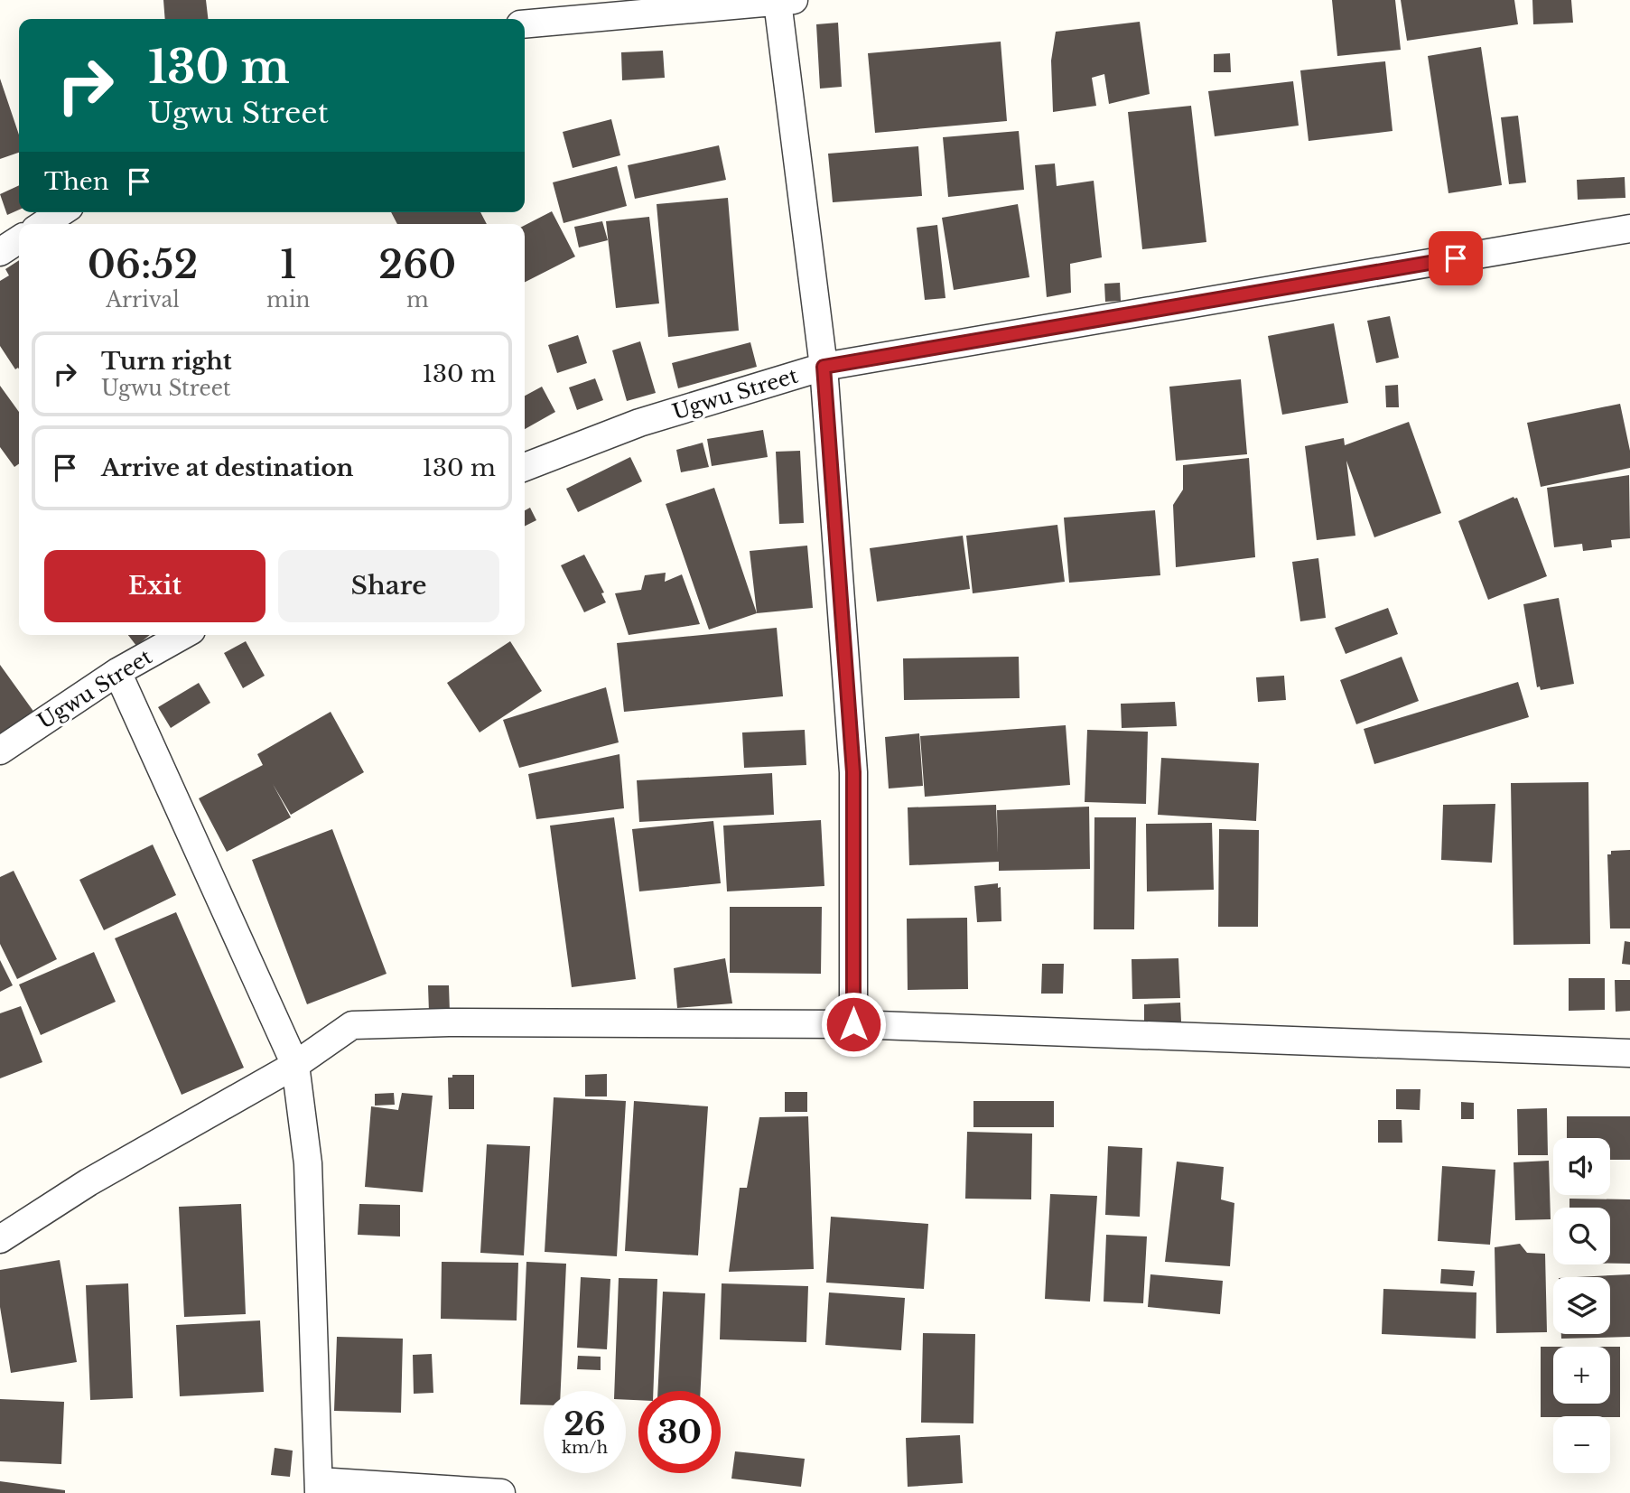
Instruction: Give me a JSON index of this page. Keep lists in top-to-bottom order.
{
  "streets": {
    "street": ["Ugwu Street"]
  },
  "page": {
    "turn": ["130 m", "Ugwu Street"],
    "then": "Then",
    "eta": [
      "06:52",
      "Arrival",
      "1",
      "min",
      "260",
      "m"
    ],
    "list": [
      {
        "name": "Turn right",
        "note": "Ugwu Street",
        "value": "130 m"
      },
      {
        "name": "Arrive at destination",
        "value": "130 m"
      }
    ],
    "buttons": ["Exit", "Share"],
    "map_buttons": ["+", "−"],
    "speed": "26 km/h",
    "limit": "30"
  }
}
